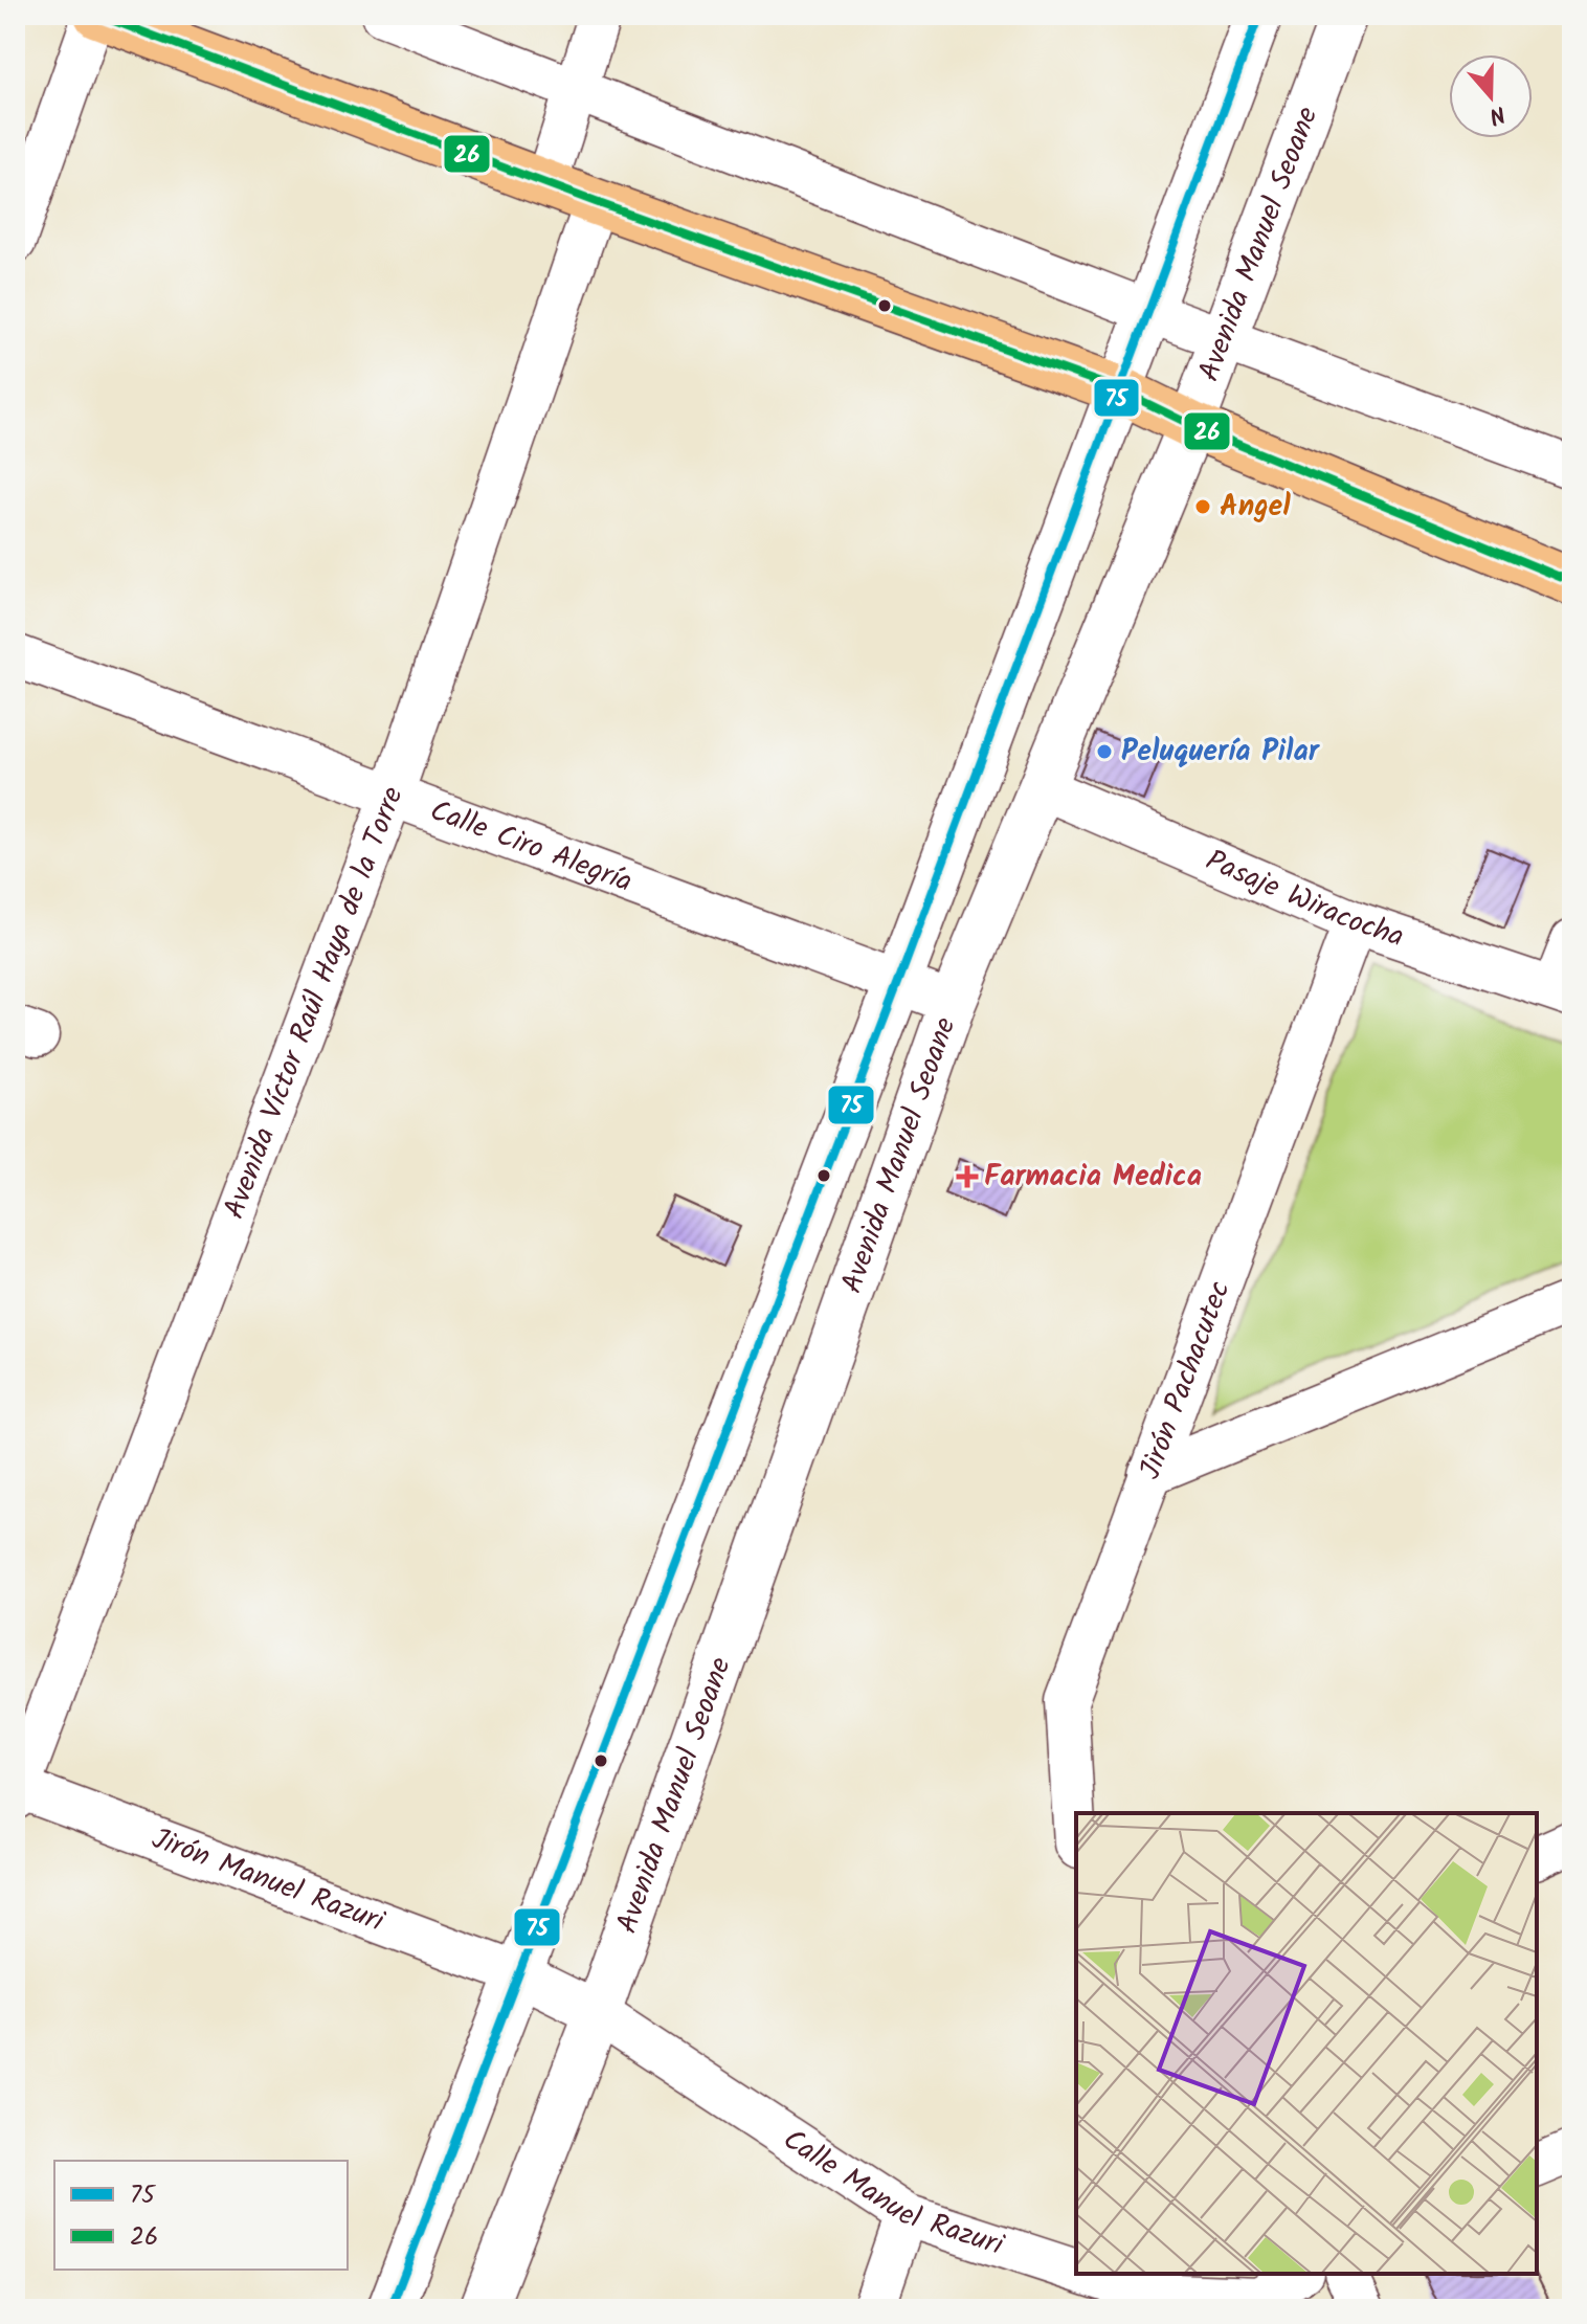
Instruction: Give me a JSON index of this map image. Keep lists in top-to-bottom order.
{
  "streets": {
    "street": [
      "Avenida Manuel Seoane",
      "Calle Ciro Alegría",
      "Pasaje Wiracocha",
      "Avenida Víctor Raúl Haya de la Torre",
      "Jirón Pachacutec",
      "Jirón Manuel Razuri",
      "Calle Manuel Razuri"
    ]
  },
  "crossings": [
    ["Avenida Manuel Seoane", "Calle Ciro Alegría"],
    ["Avenida Manuel Seoane", "Pasaje Wiracocha"],
    ["Avenida Manuel Seoane", "Jirón Manuel Razuri"],
    ["Avenida Manuel Seoane", "Calle Manuel Razuri"],
    ["Calle Ciro Alegría", "Avenida Víctor Raúl Haya de la Torre"],
    ["Pasaje Wiracocha", "Jirón Pachacutec"],
    ["Avenida Víctor Raúl Haya de la Torre", "Jirón Manuel Razuri"],
    ["Jirón Manuel Razuri", "Calle Manuel Razuri"]
  ],
  "places": {
    "other": ["Angel", "Peluquería Pilar"],
    "health": ["Farmacia Medica"]
  },
  "lines": ["transit line 75", "transit line 26"],
  "legend": ["75", "26"],
  "north": "bottom"
}
